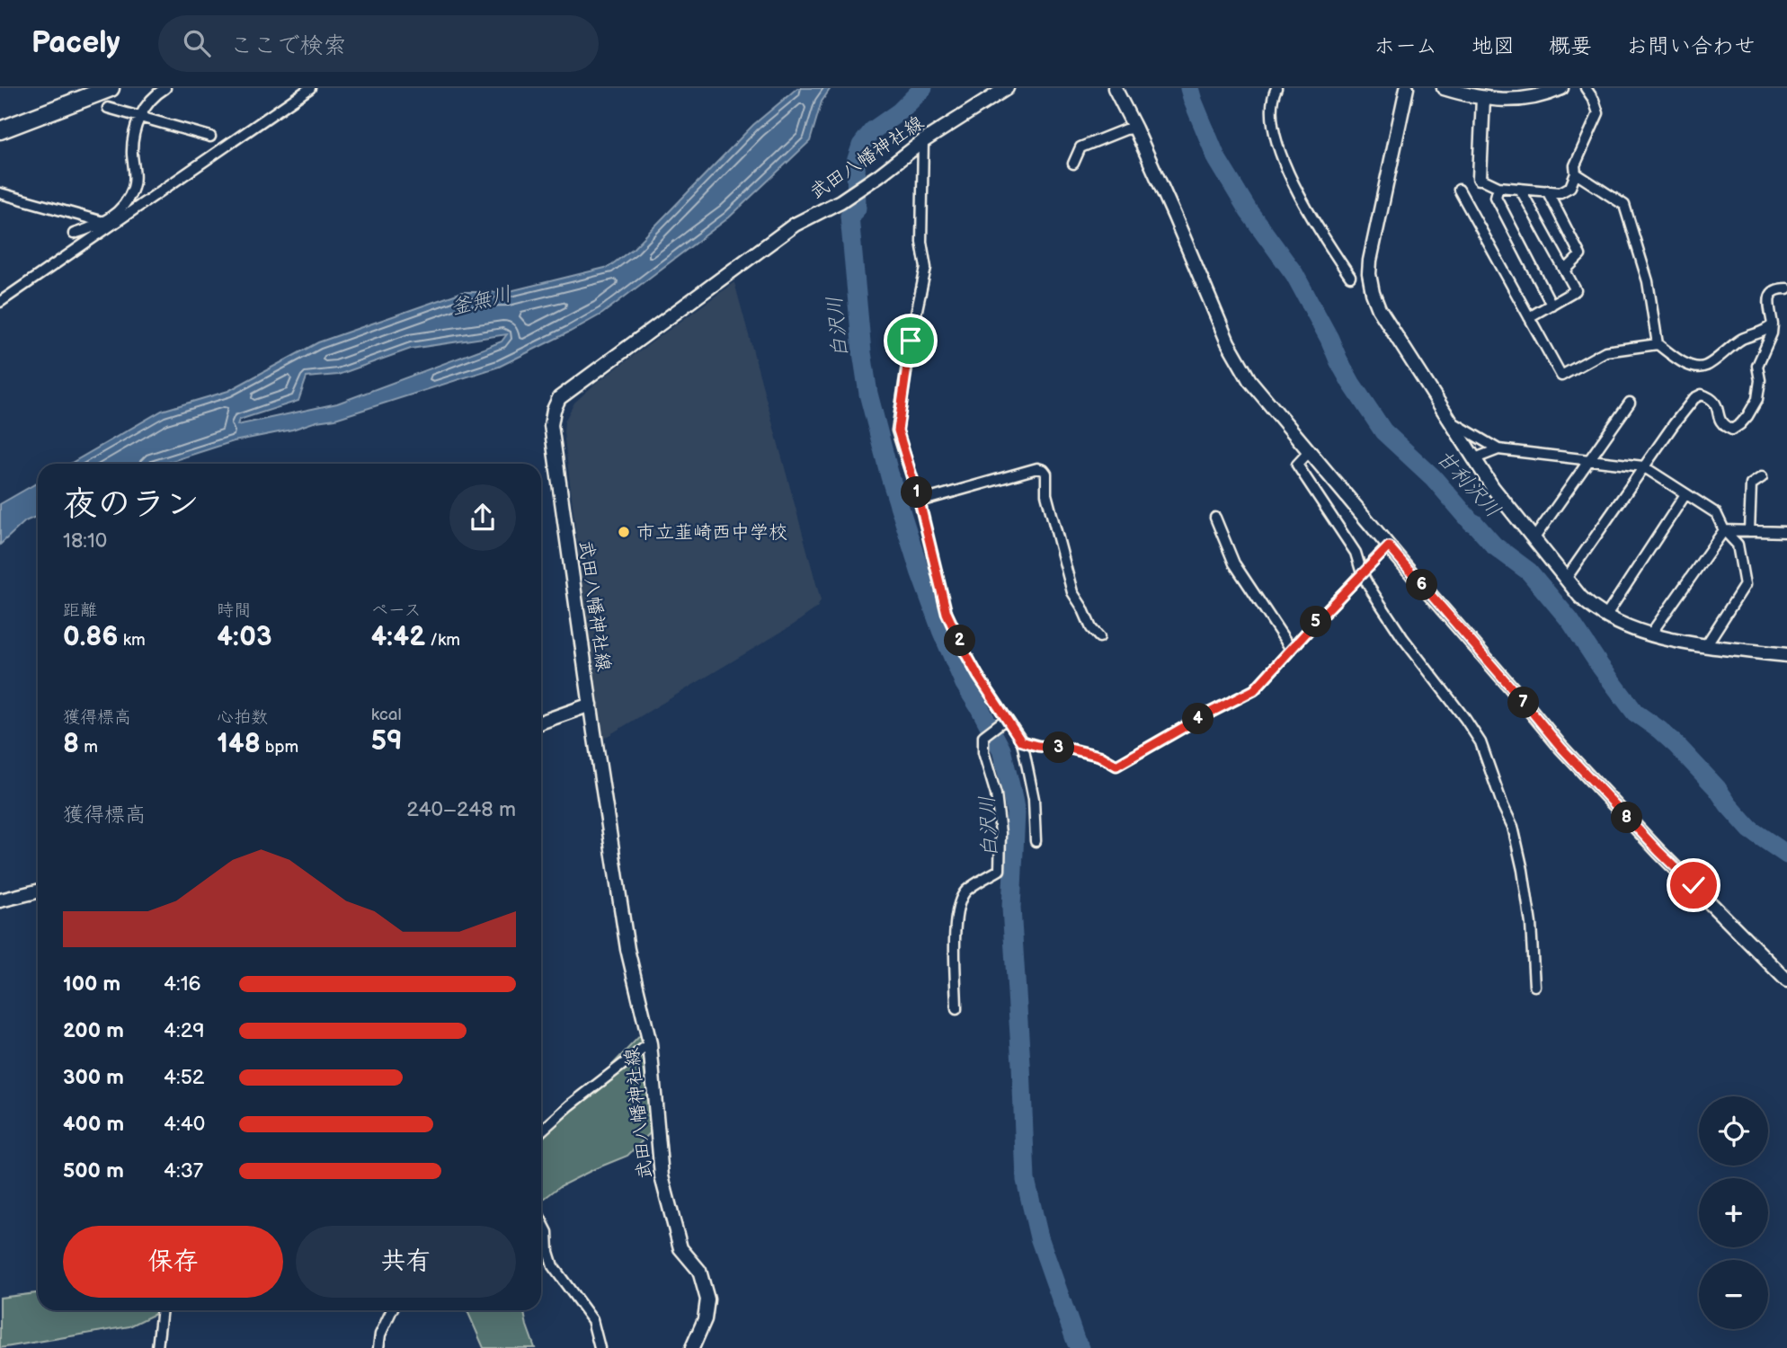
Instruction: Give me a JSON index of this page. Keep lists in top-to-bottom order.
{
  "streets": {
    "street": ["武田八幡神社線"]
  },
  "water": ["釜無川", "白沢川", "甘利沢川"],
  "places": ["市立韮崎西中学校"],
  "page": {
    "header": "Pacely",
    "search": "ここで検索",
    "nav": [
      "ホーム",
      "地図",
      "概要",
      "お問い合わせ"
    ],
    "heading": ["夜のラン", "18:10"],
    "pins": [
      "1",
      "6",
      "5",
      "2",
      "7",
      "4",
      "3",
      "8"
    ],
    "stats": [
      ["距離", "0.86 km"],
      ["時間", "4:03"],
      ["ペース", "4:42 /km"],
      ["獲得標高", "8 m"],
      ["心拍数", "148 bpm"],
      ["kcal", "59"]
    ],
    "chart": ["獲得標高", "240–248 m"],
    "list": [
      {
        "name": "100 m",
        "note": "4:16"
      },
      {
        "name": "200 m",
        "note": "4:29"
      },
      {
        "name": "300 m",
        "note": "4:52"
      },
      {
        "name": "400 m",
        "note": "4:40"
      },
      {
        "name": "500 m",
        "note": "4:37"
      }
    ],
    "map_buttons": ["+", "−"],
    "buttons": ["保存", "共有"]
  }
}
